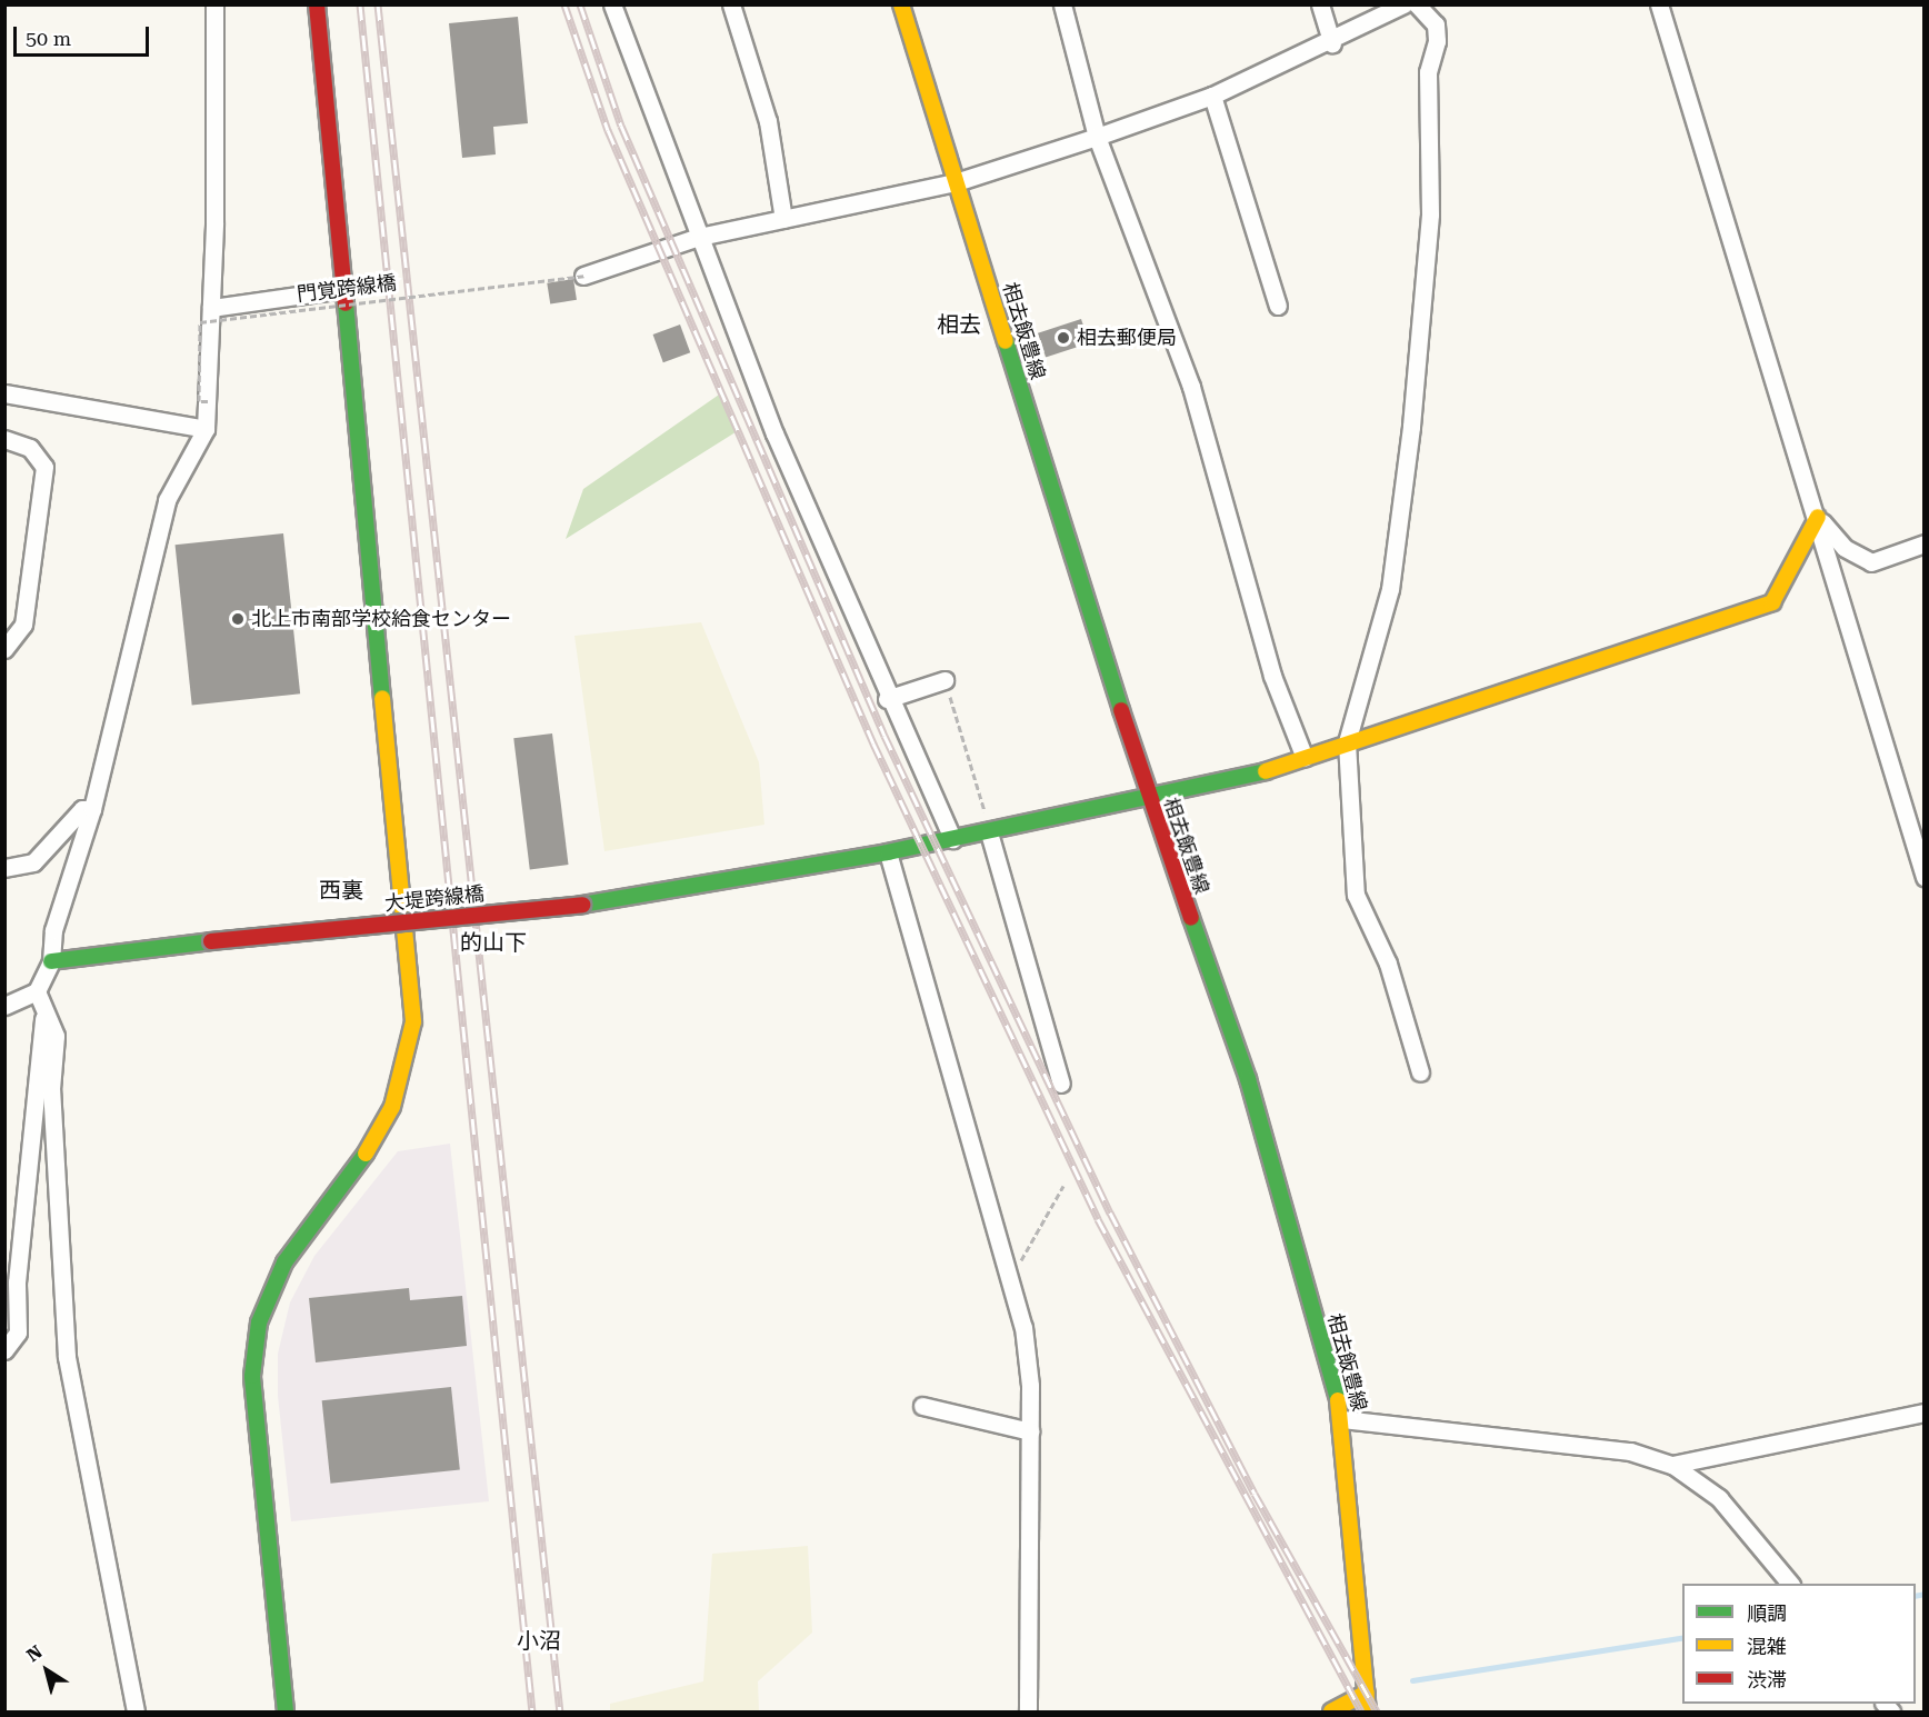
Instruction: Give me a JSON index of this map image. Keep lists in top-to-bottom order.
{
  "streets": {
    "street": ["相去飯豊線", "大堤跨線橋"],
    "path": ["門覚跨線橋"]
  },
  "crossings": [
    ["相去飯豊線", "大堤跨線橋"]
  ],
  "districts": [
    "相去",
    "西裏",
    "的山下",
    "小沼"
  ],
  "places": ["相去郵便局", "北上市南部学校給食センター"],
  "legend": ["順調", "混雑", "渋滞"],
  "scale_bar": "50 m",
  "north": "top left"
}
